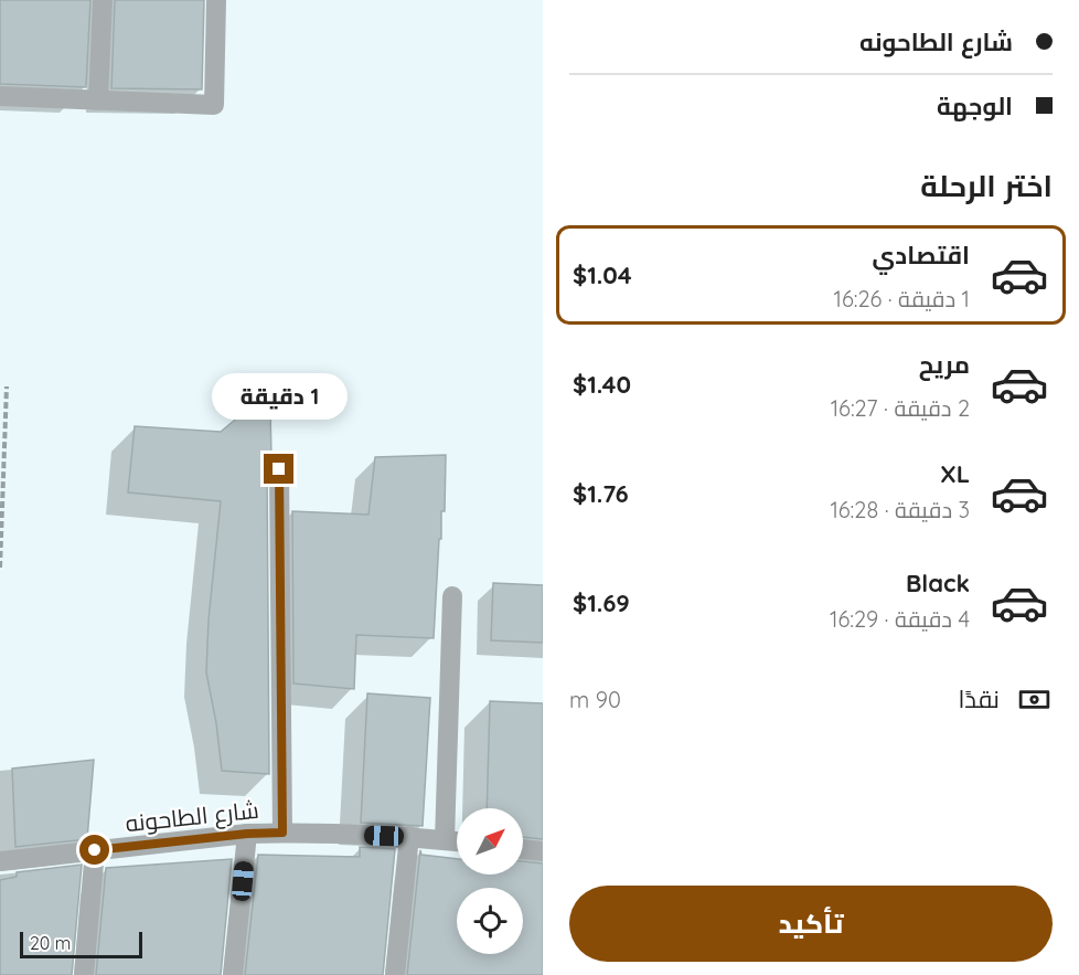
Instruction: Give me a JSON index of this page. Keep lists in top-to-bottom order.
{
  "streets": {
    "street": ["شارع الطاحونه"]
  },
  "scale_bar": "20 m",
  "north": "top right",
  "page": {
    "banner": ["شارع الطاحونه", "الوجهة"],
    "heading": "اختر الرحلة",
    "list": [
      {
        "name": "اقتصادي",
        "note": "1 دقيقة · 16:26",
        "value": "$1.04"
      },
      {
        "name": "مريح",
        "note": "2 دقيقة · 16:27",
        "value": "$1.40"
      },
      {
        "name": "XL",
        "note": "3 دقيقة · 16:28",
        "value": "$1.76"
      },
      {
        "name": "Black",
        "note": "4 دقيقة · 16:29",
        "value": "$1.69"
      }
    ],
    "bubble": "1 دقيقة",
    "pay": ["نقدًا", "90 m"],
    "buttons": "تأكيد",
    "scale": "20 m"
  }
}
